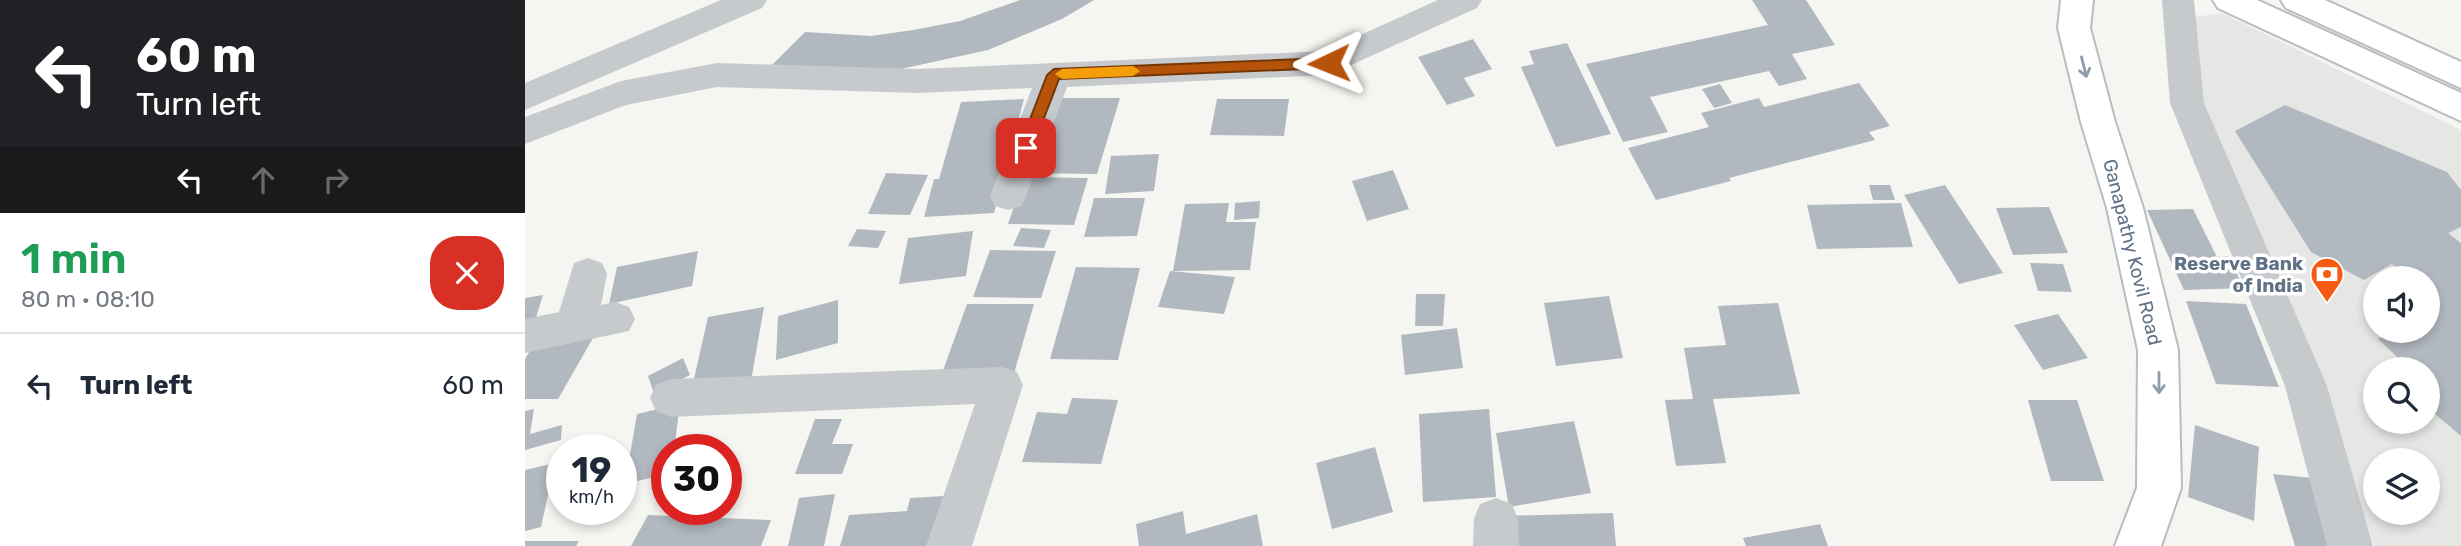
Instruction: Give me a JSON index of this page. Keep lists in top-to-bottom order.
{
  "streets": {
    "main road": ["Ganapathy Kovil Road"]
  },
  "one_way": ["Ganapathy Kovil Road"],
  "places": {
    "bank": ["Reserve Bank of India"]
  },
  "page": {
    "turn": ["60 m", "Turn left"],
    "heading": ["1 min", "80 m · 08:10"],
    "list": [
      {
        "name": "Turn left",
        "value": "60 m"
      }
    ],
    "speed": "19 km/h",
    "limit": "30"
  }
}
